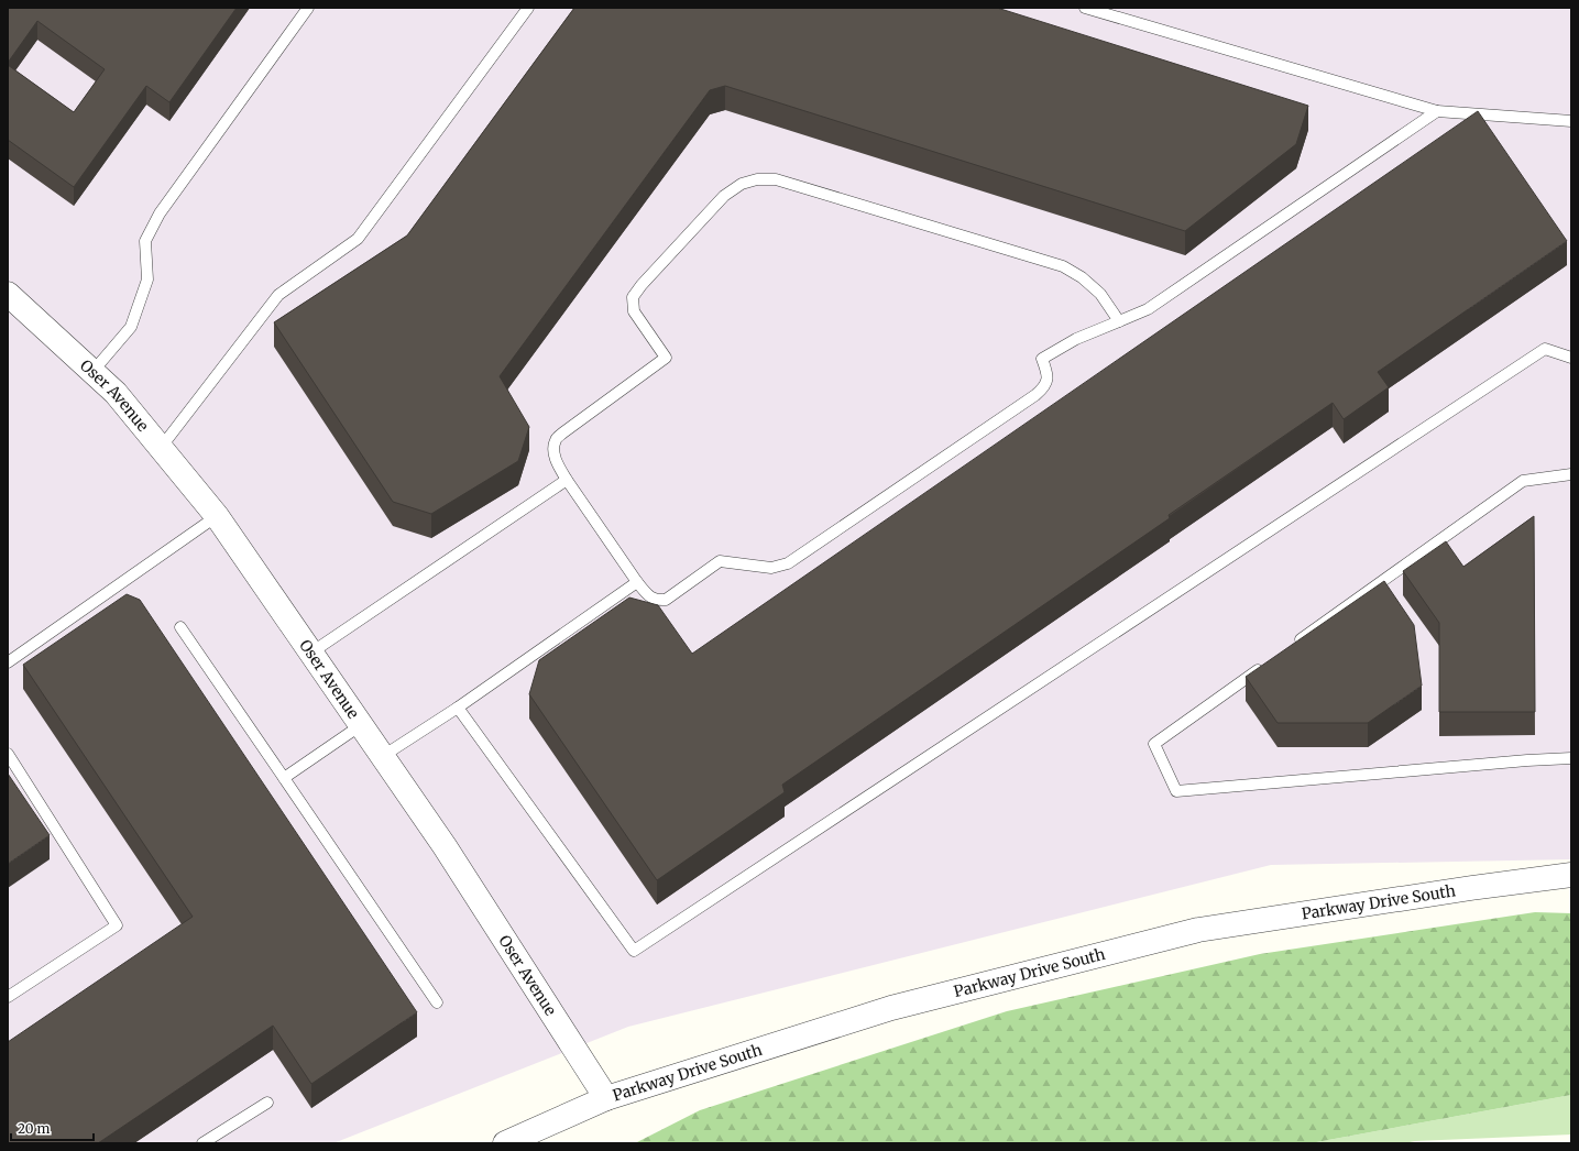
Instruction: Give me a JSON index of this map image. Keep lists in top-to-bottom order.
{
  "streets": {
    "street": ["Oser Avenue", "Parkway Drive South"]
  },
  "crossings": [
    ["Oser Avenue", "Parkway Drive South"]
  ],
  "scale_bar": "20 m"
}
